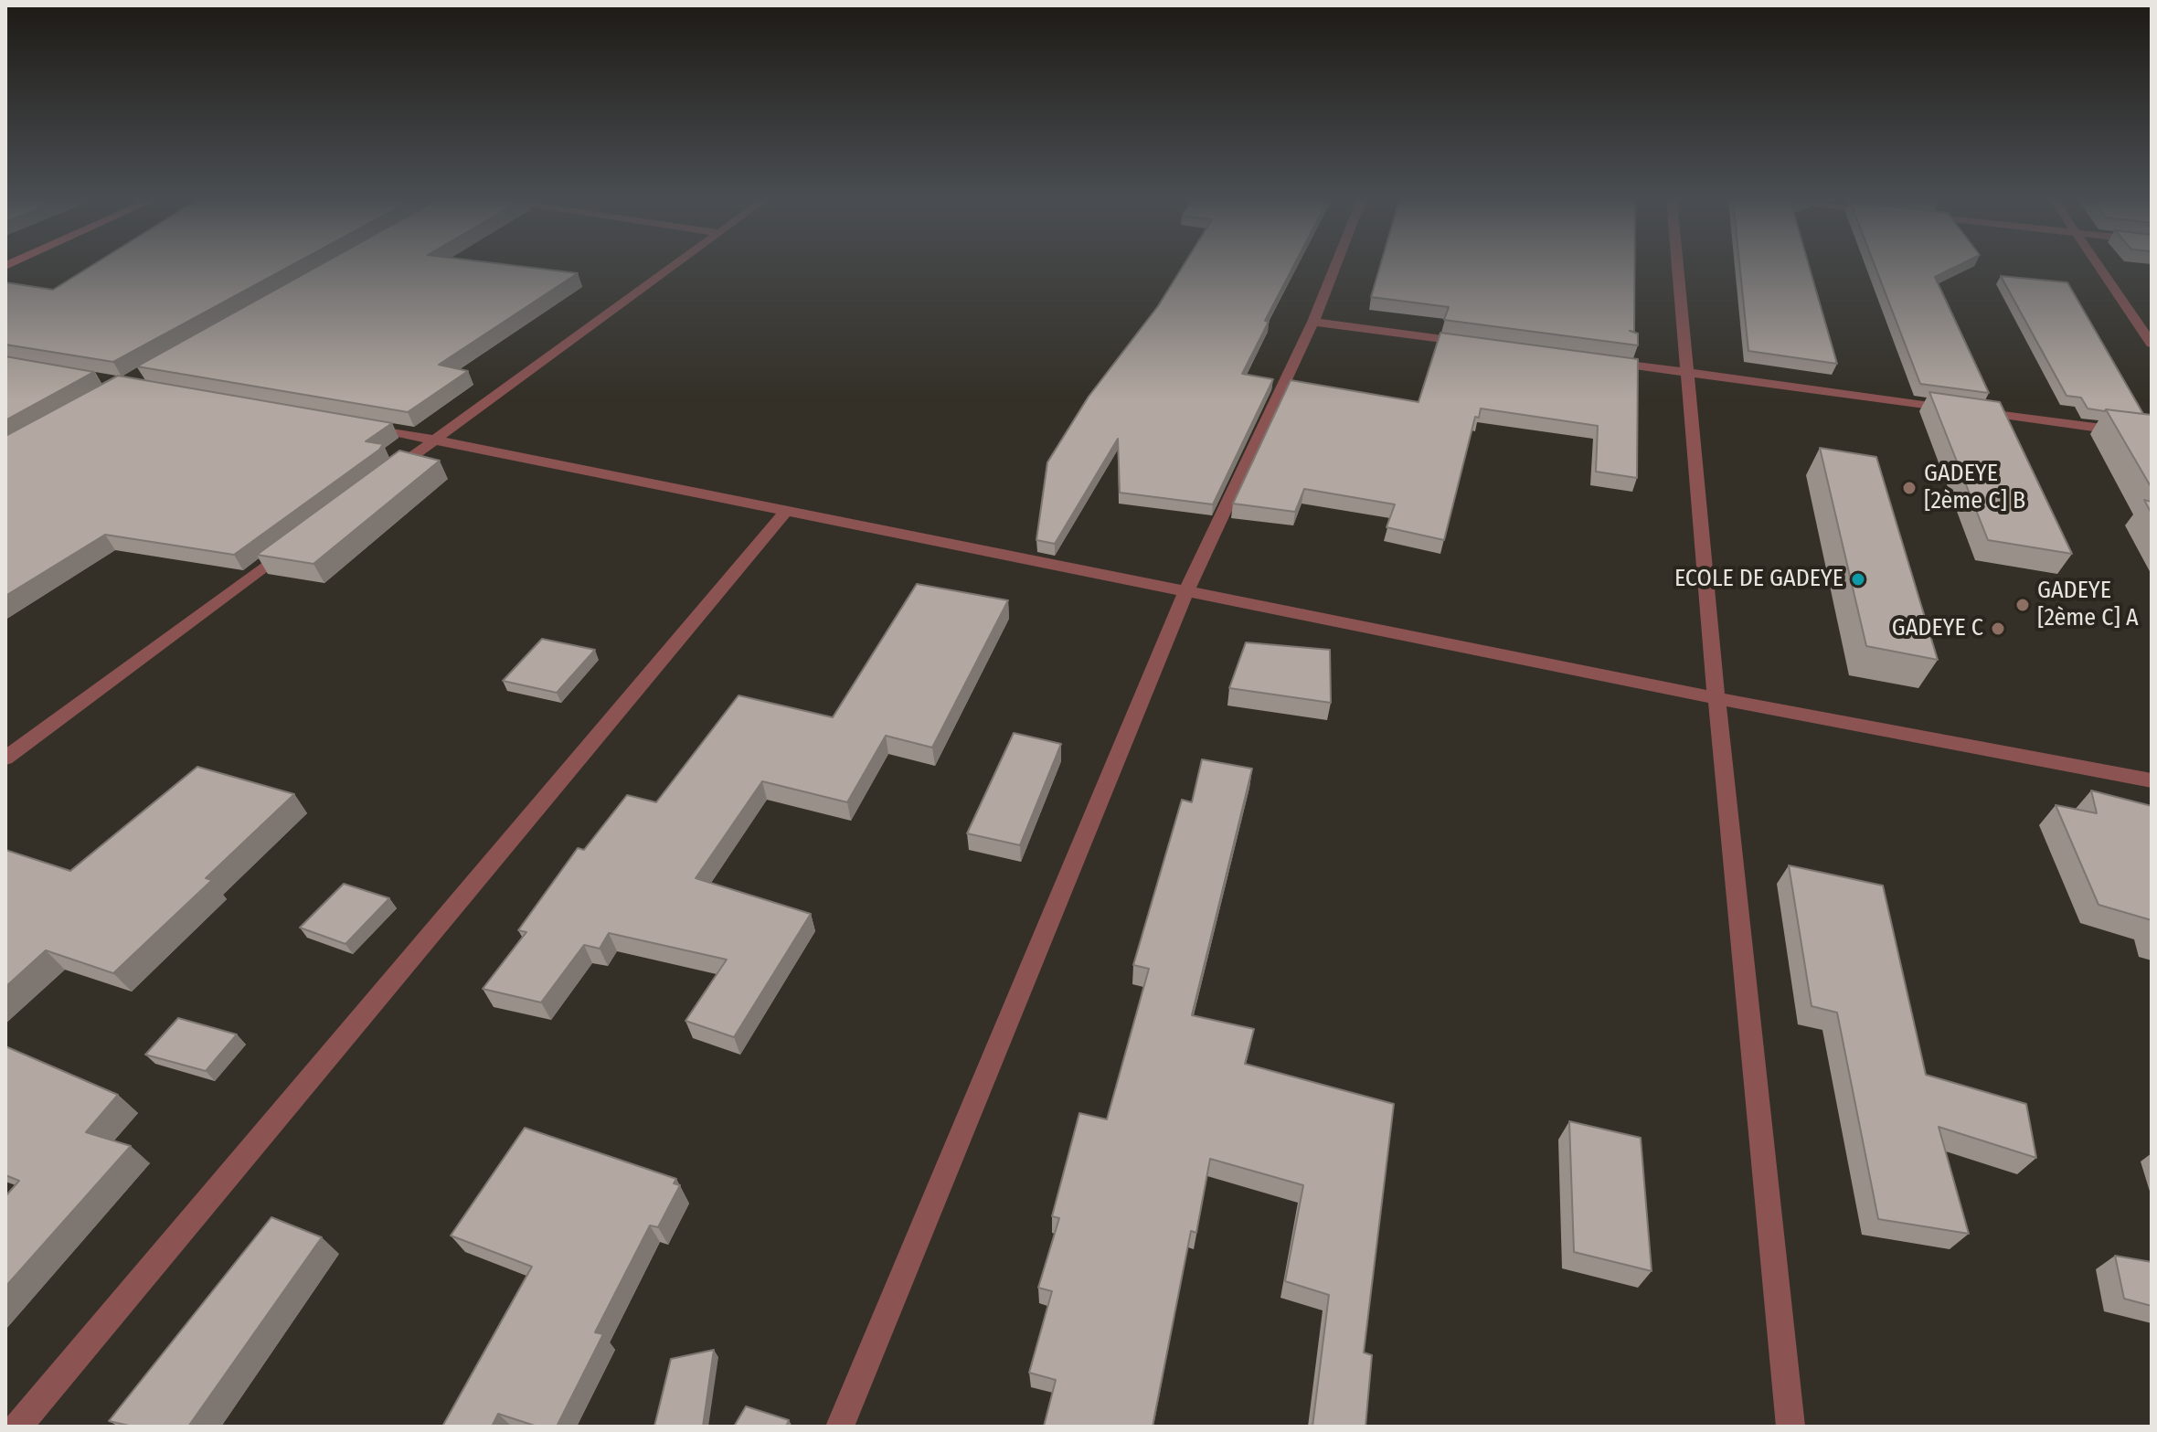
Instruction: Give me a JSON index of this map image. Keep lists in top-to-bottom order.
{
  "places": [
    "GADEYE [2ème C] B",
    "ECOLE DE GADEYE",
    "GADEYE [2ème C] A",
    "GADEYE C"
  ]
}
